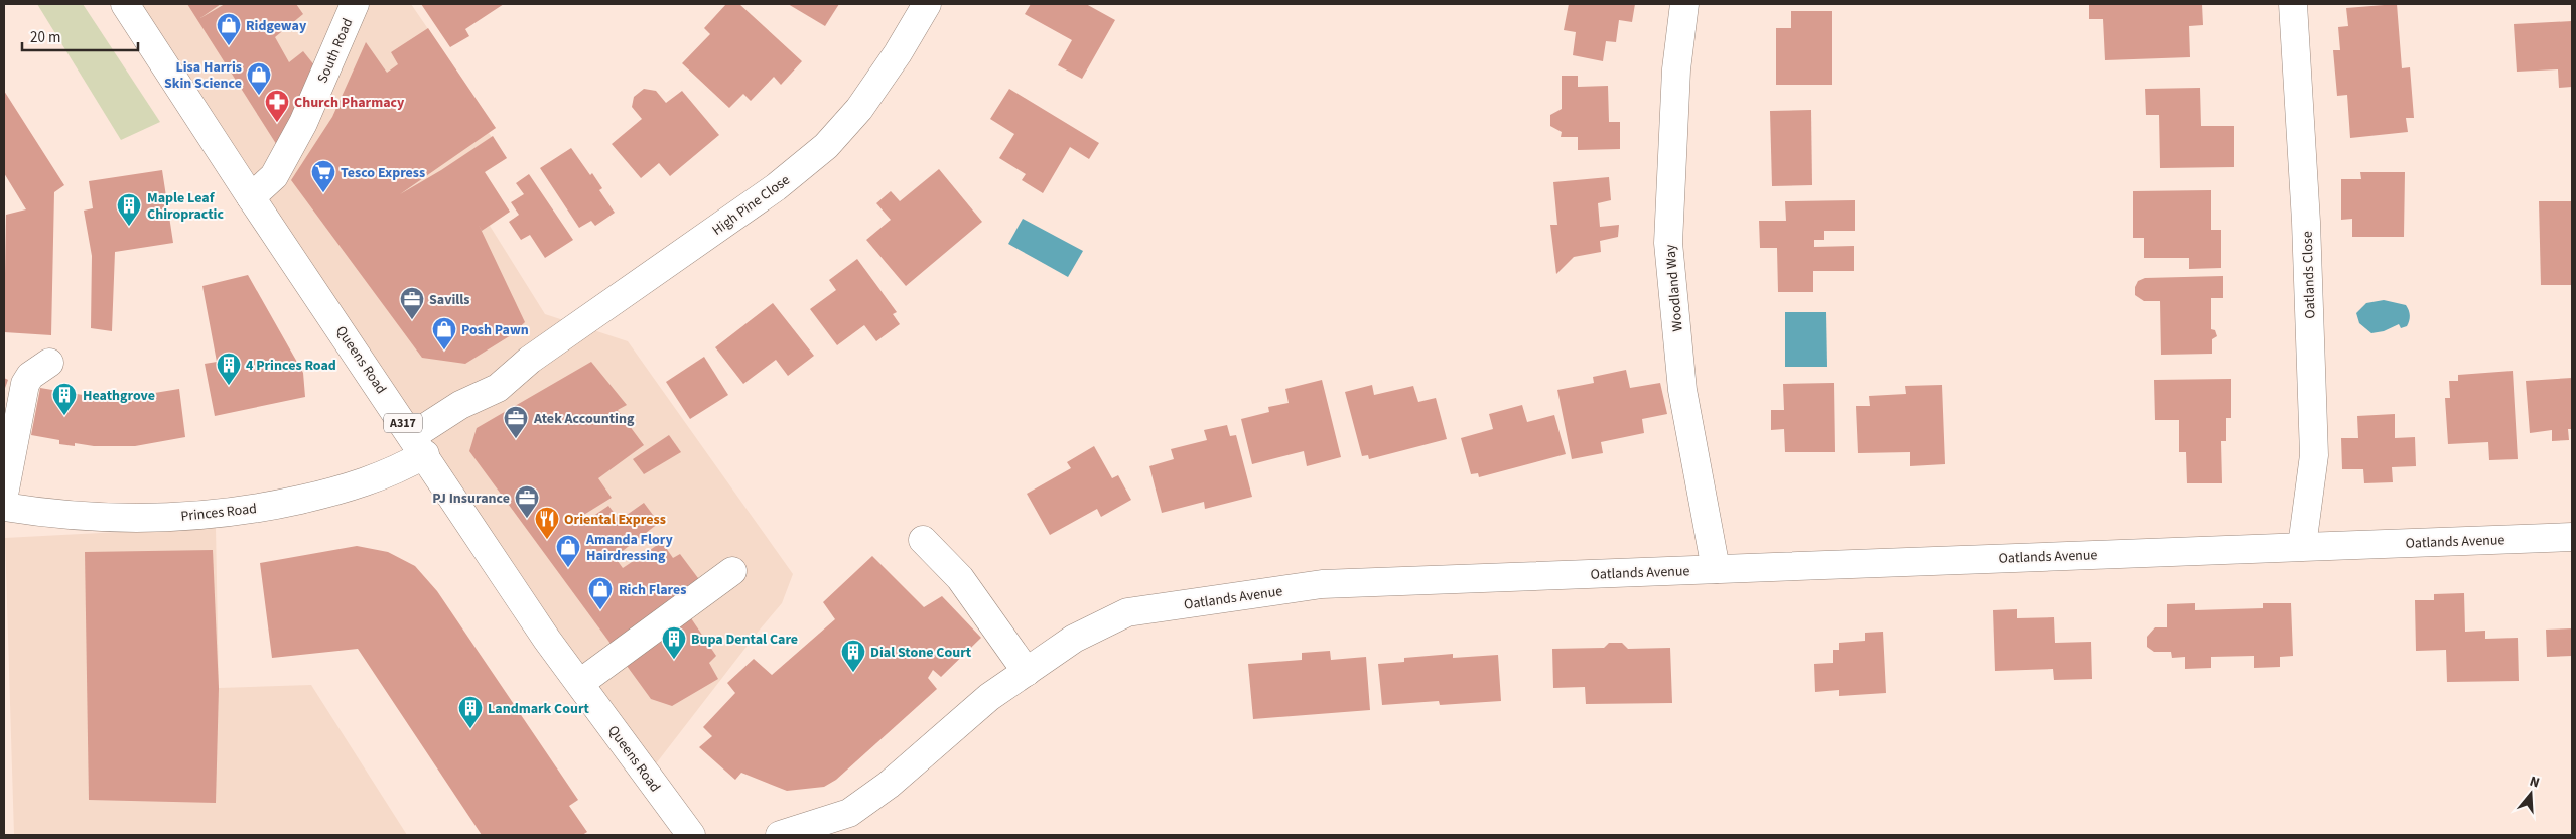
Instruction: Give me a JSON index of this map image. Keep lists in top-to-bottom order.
{
  "streets": {
    "street": [
      "South Road",
      "High Pine Close",
      "Oatlands Close",
      "Woodland Way",
      "Queens Road",
      "A317",
      "Princes Road",
      "Oatlands Avenue"
    ]
  },
  "crossings": [
    ["South Road", "Queens Road"],
    ["High Pine Close", "Queens Road"],
    ["High Pine Close", "Princes Road"],
    ["Oatlands Close", "Oatlands Avenue"],
    ["Woodland Way", "Oatlands Avenue"],
    ["Queens Road", "Princes Road"]
  ],
  "places": {
    "shop": [
      "Ridgeway",
      "Lisa Harris Skin Science",
      "Posh Pawn",
      "Amanda Flory Hairdressing",
      "Rich Flares"
    ],
    "pharmacy": ["Church Pharmacy"],
    "supermarket": ["Tesco Express"],
    "building": [
      "Maple Leaf Chiropractic",
      "4 Princes Road",
      "Heathgrove",
      "Bupa Dental Care",
      "Dial Stone Court",
      "Landmark Court"
    ],
    "office": ["Savills", "Atek Accounting", "PJ Insurance"],
    "restaurant": ["Oriental Express"]
  },
  "scale_bar": "20 m",
  "north": "top"
}
